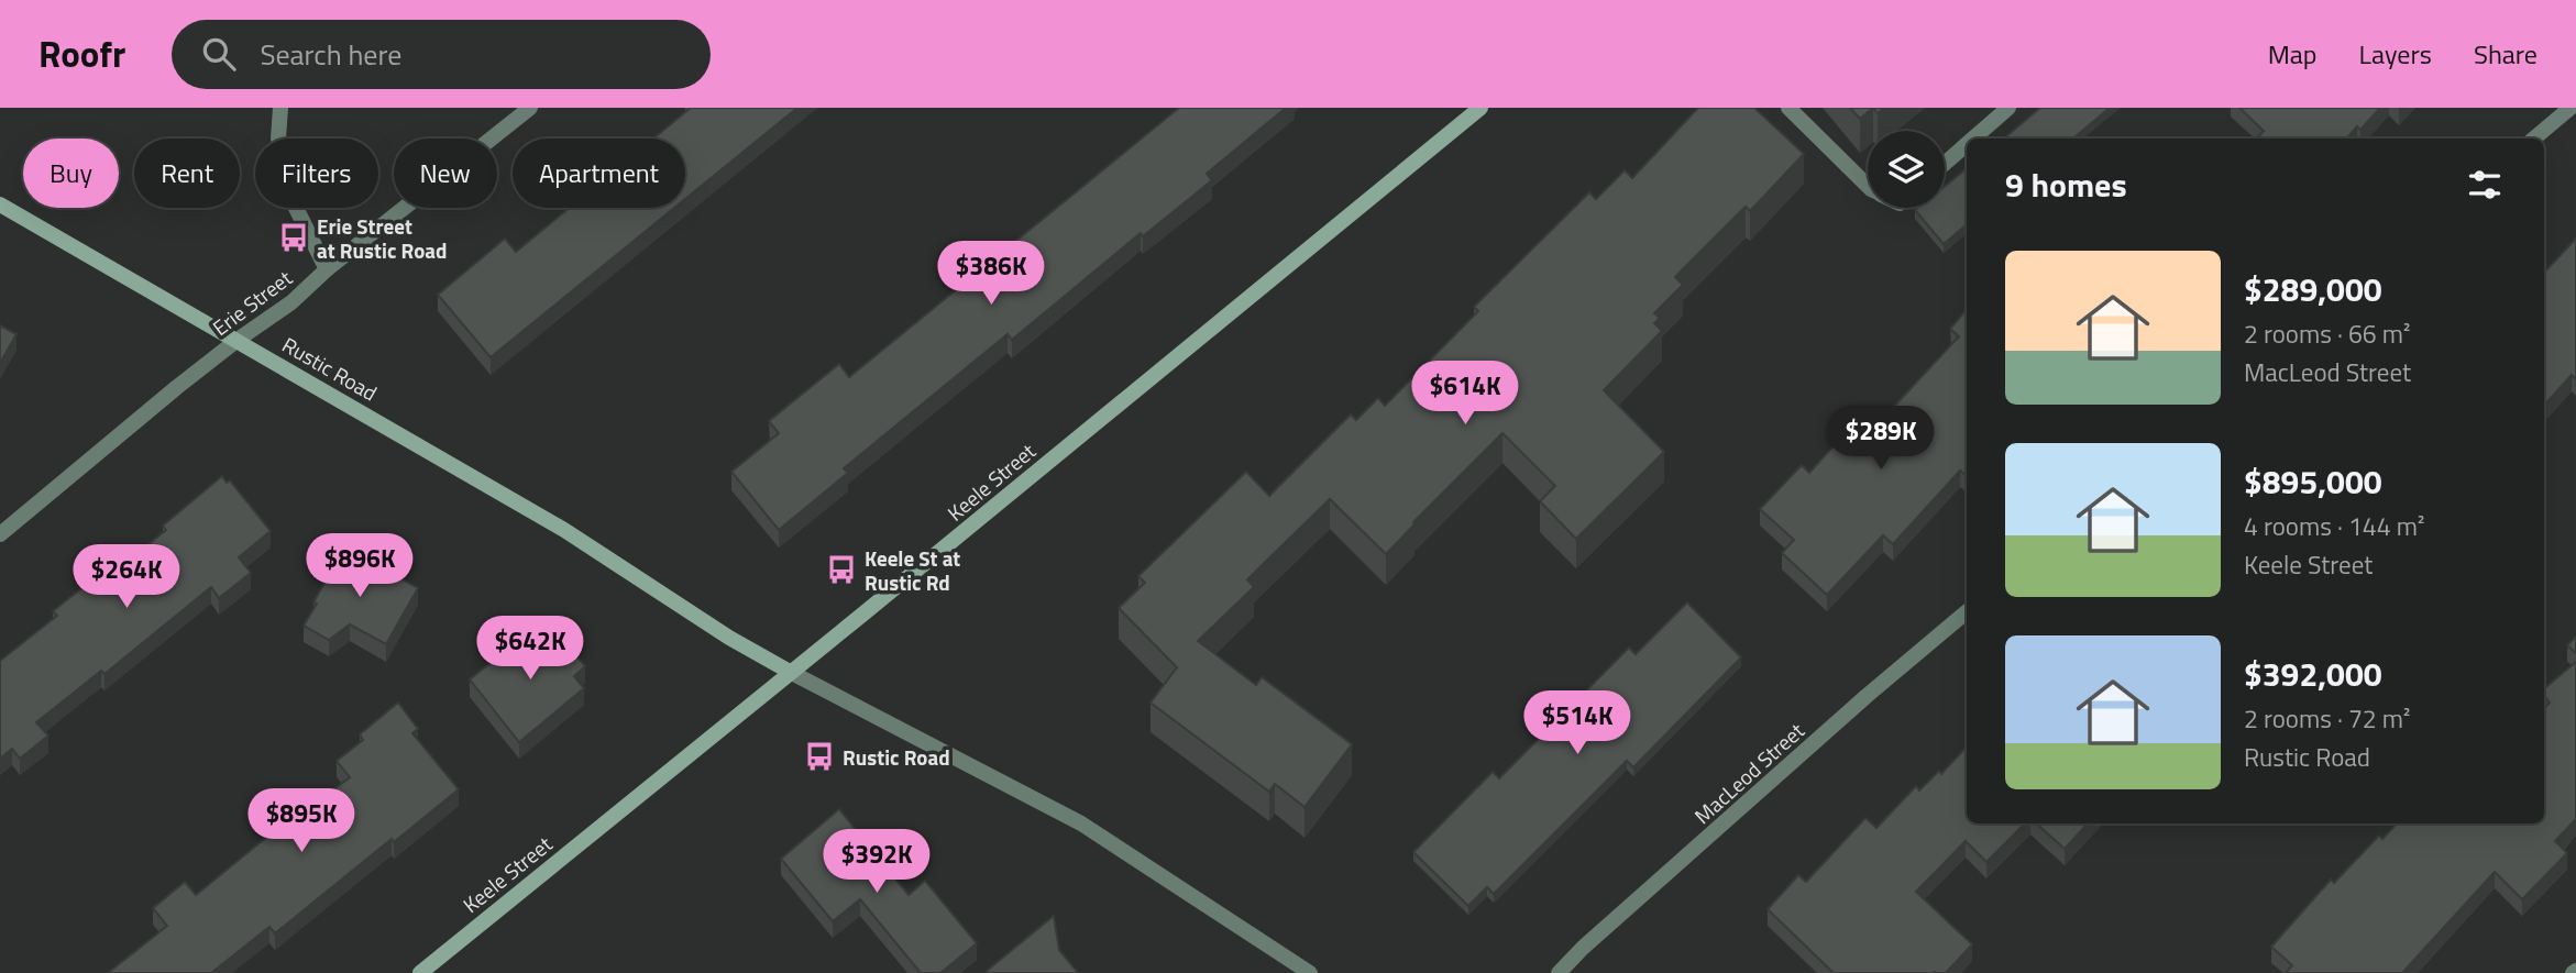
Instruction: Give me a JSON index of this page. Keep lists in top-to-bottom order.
{
  "streets": {
    "main road": ["Rustic Road", "Keele Street"],
    "street": ["Erie Street", "MacLeod Street"]
  },
  "crossings": [
    ["Erie Street", "Rustic Road"],
    ["Rustic Road", "Keele Street"]
  ],
  "places": {
    "bus stop": ["Erie Street at Rustic Road", "Keele St at Rustic Rd", "Rustic Road"]
  },
  "page": {
    "header": "Roofr",
    "search": "Search here",
    "nav": ["Map", "Layers", "Share"],
    "chip": [
      "Buy",
      "Rent",
      "Filters",
      "New",
      "Apartment"
    ],
    "heading": "9 homes",
    "list": [
      {
        "name": "$289,000",
        "note": "2 rooms · 66 m² · MacLeod Street"
      },
      {
        "name": "$895,000",
        "note": "4 rooms · 144 m² · Keele Street"
      },
      {
        "name": "$392,000",
        "note": "2 rooms · 72 m² · Rustic Road"
      }
    ],
    "price": [
      "$386K",
      "$614K",
      "$289K",
      "$896K",
      "$264K",
      "$642K",
      "$514K",
      "$895K",
      "$392K"
    ]
  }
}
